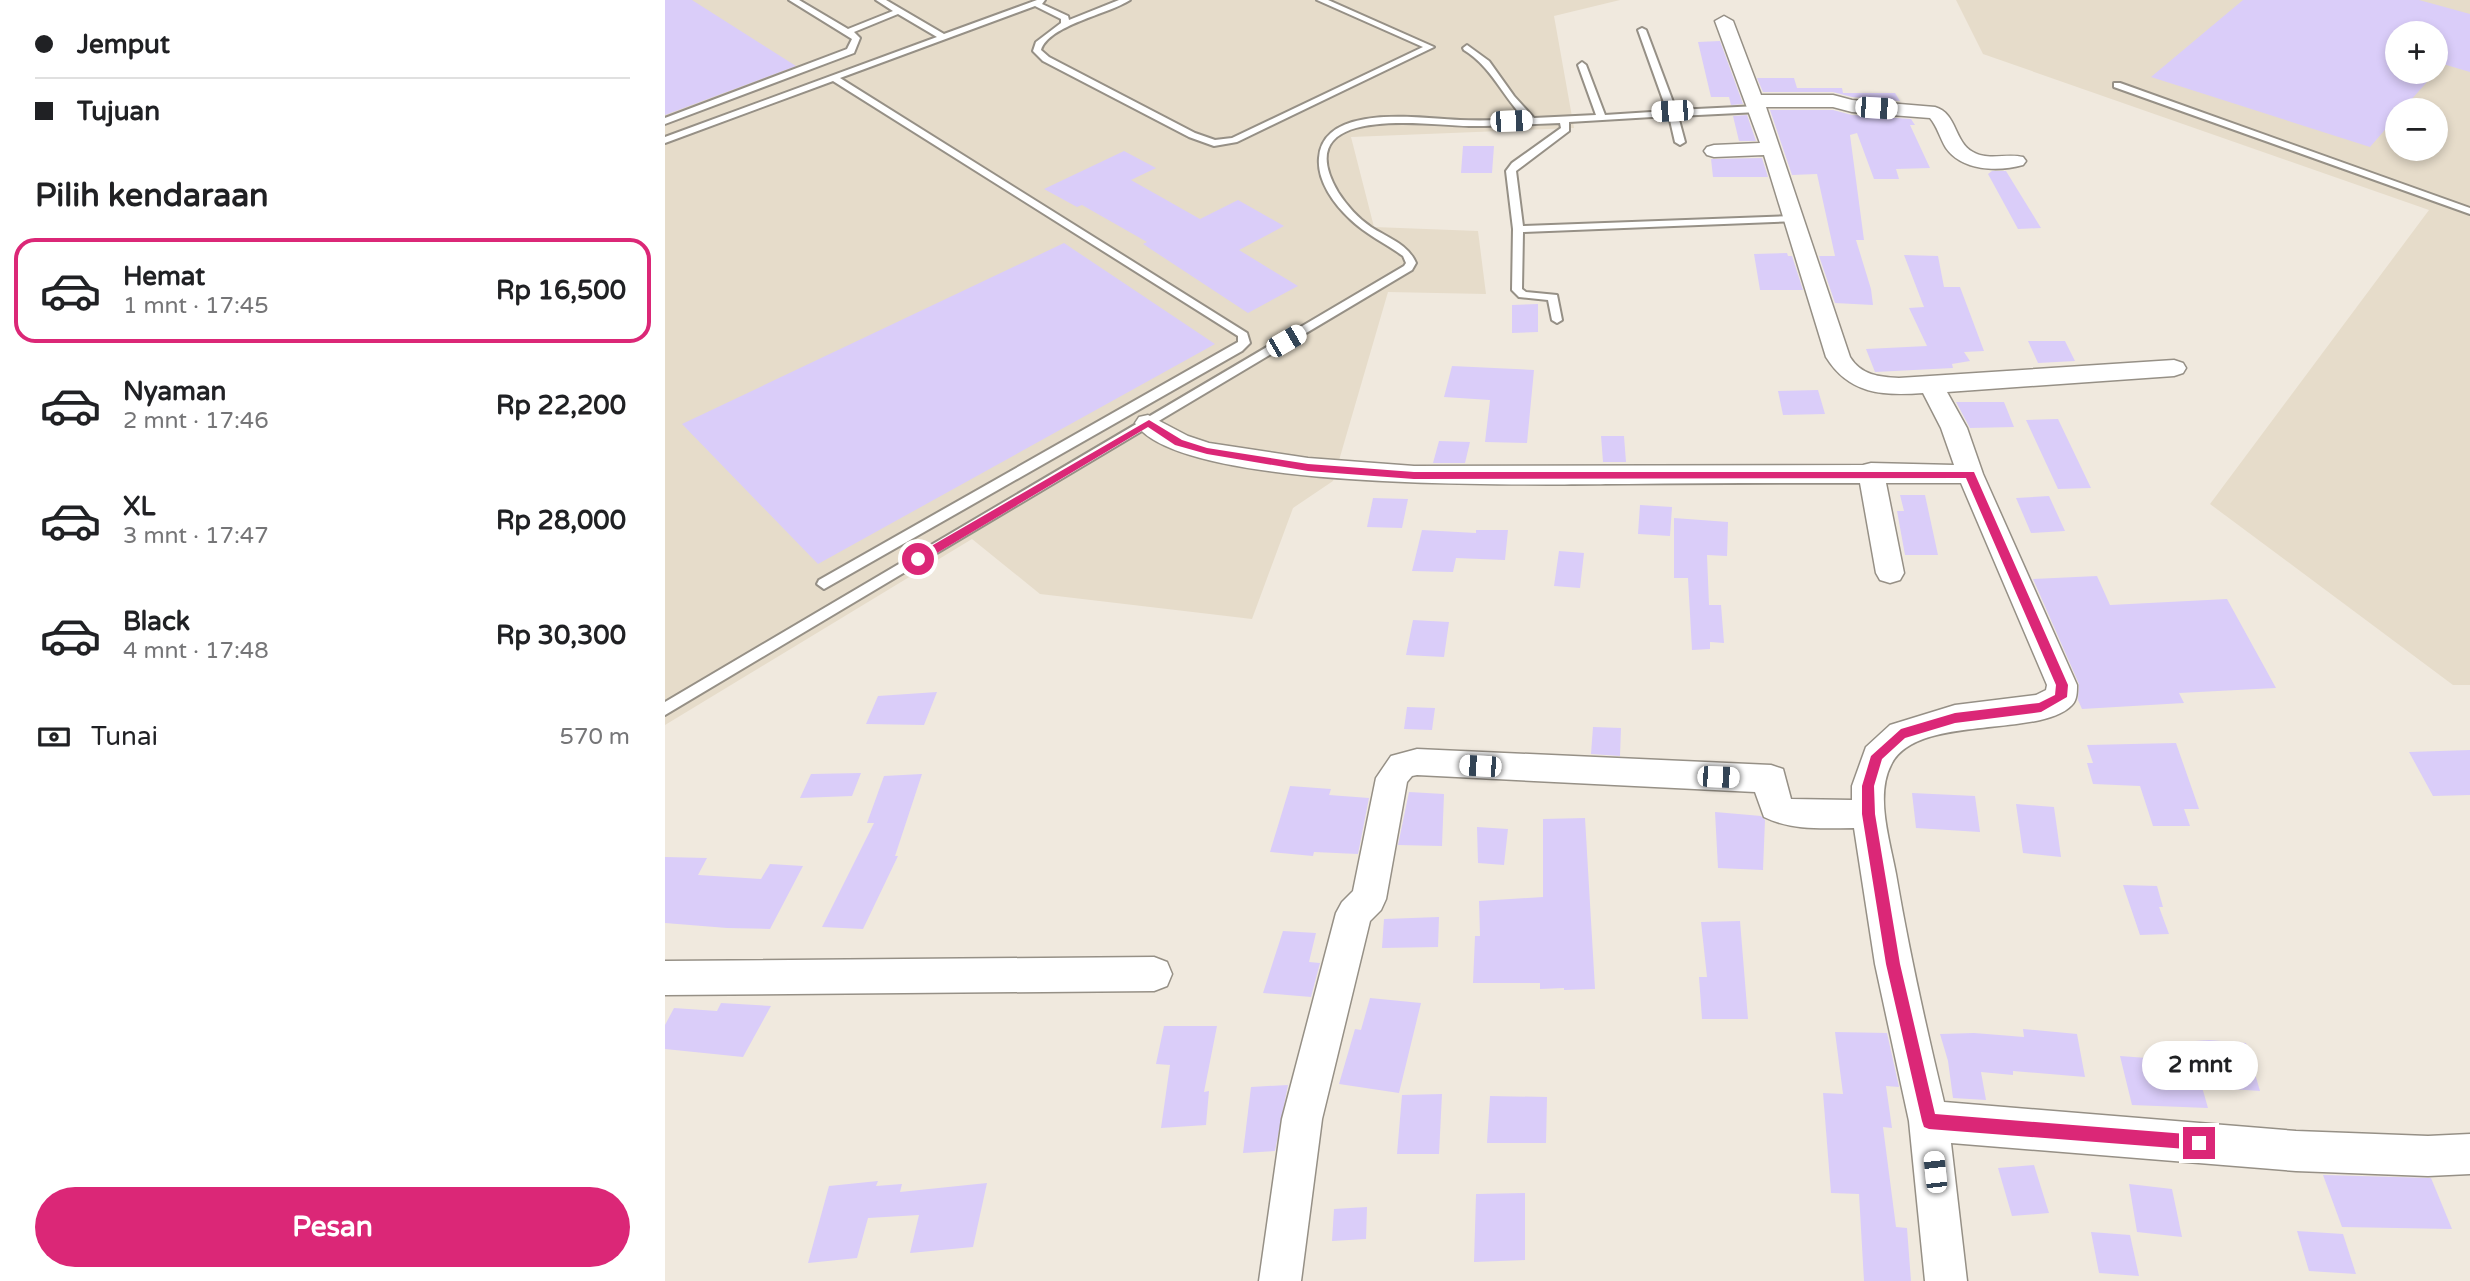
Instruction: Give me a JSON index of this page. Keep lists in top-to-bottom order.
{
  "page": {
    "banner": ["Jemput", "Tujuan"],
    "map_buttons": ["+", "−"],
    "heading": "Pilih kendaraan",
    "list": [
      {
        "name": "Hemat",
        "note": "1 mnt · 17:45",
        "value": "Rp 16,500"
      },
      {
        "name": "Nyaman",
        "note": "2 mnt · 17:46",
        "value": "Rp 22,200"
      },
      {
        "name": "XL",
        "note": "3 mnt · 17:47",
        "value": "Rp 28,000"
      },
      {
        "name": "Black",
        "note": "4 mnt · 17:48",
        "value": "Rp 30,300"
      }
    ],
    "pay": ["Tunai", "570 m"],
    "bubble": "2 mnt",
    "buttons": "Pesan"
  }
}
